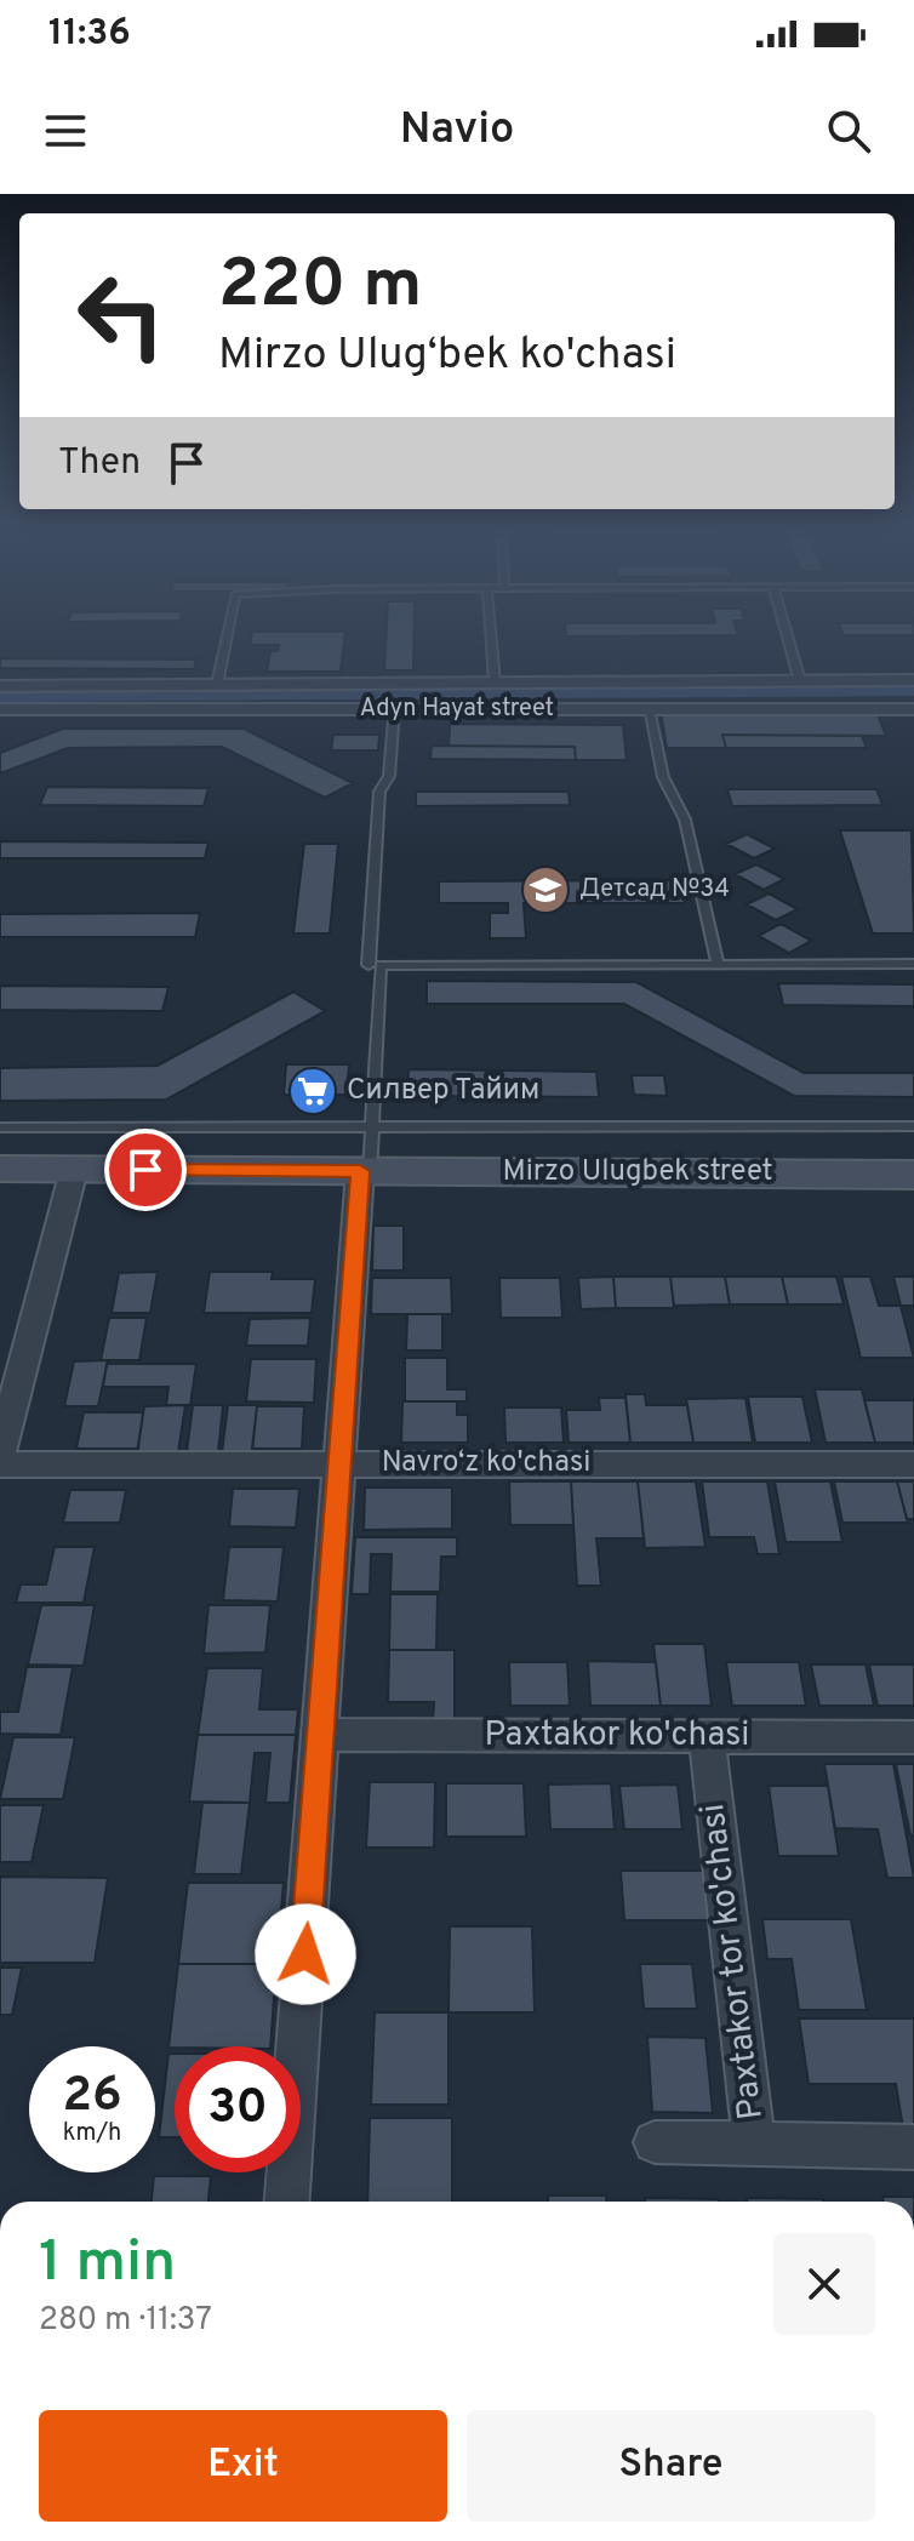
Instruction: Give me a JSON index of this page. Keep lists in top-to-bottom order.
{
  "streets": {
    "main road": ["Mirzo Ulugbek street"],
    "street": [
      "Adyn Hayat street",
      "Navro‘z ko'chasi",
      "Paxtakor ko'chasi",
      "Paxtakor tor ko'chasi"
    ]
  },
  "crossings": [
    ["Paxtakor ko'chasi", "Paxtakor tor ko'chasi"]
  ],
  "places": {
    "school or university": ["Детсад №34"],
    "supermarket": ["Силвер Тайим"]
  },
  "page": {
    "status": "11:36",
    "header": "Navio",
    "turn": ["220 m", "Mirzo Ulug‘bek ko'chasi"],
    "then": "Then",
    "speed": "26 km/h",
    "limit": "30",
    "heading": ["1 min", "280 m · 11:37"],
    "buttons": ["Exit", "Share"]
  }
}
